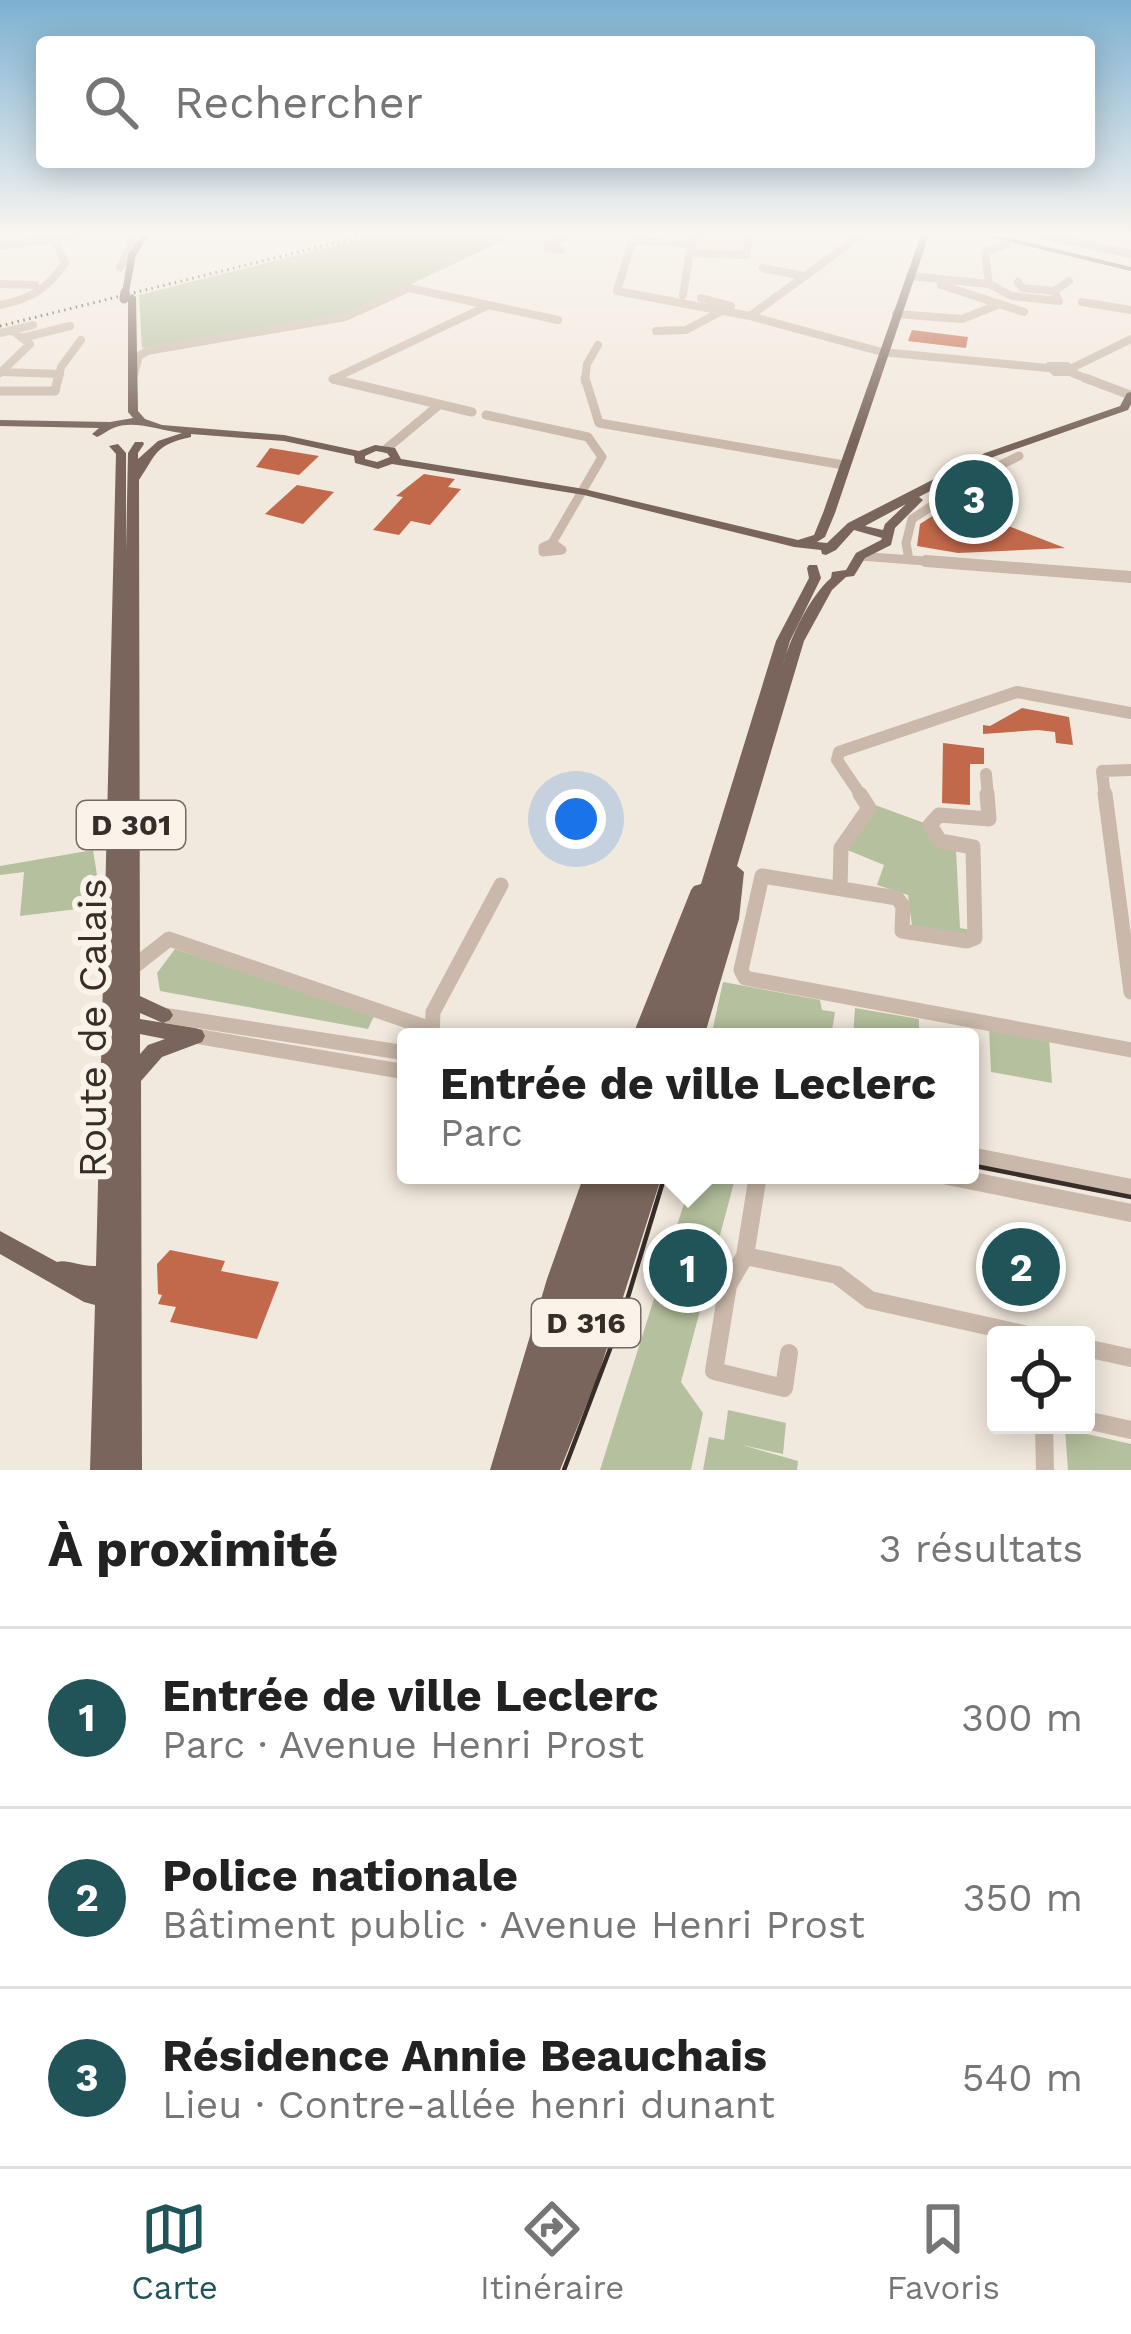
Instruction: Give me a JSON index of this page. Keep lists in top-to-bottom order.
{
  "streets": {
    "main road": ["D 301", "Route de Calais", "D 316"]
  },
  "page": {
    "search": "Rechercher",
    "pins": ["3", "2", "1"],
    "popup": ["Entrée de ville Leclerc", "Parc"],
    "heading": ["À proximité", "3 résultats"],
    "list": [
      {
        "mark": "1",
        "name": "Entrée de ville Leclerc",
        "note": "Parc · Avenue Henri Prost",
        "value": "300 m"
      },
      {
        "mark": "2",
        "name": "Police nationale",
        "note": "Bâtiment public · Avenue Henri Prost",
        "value": "350 m"
      },
      {
        "mark": "3",
        "name": "Résidence Annie Beauchais",
        "note": "Lieu · Contre-allée henri dunant",
        "value": "540 m"
      }
    ],
    "nav": ["Carte", "Itinéraire", "Favoris"]
  }
}
